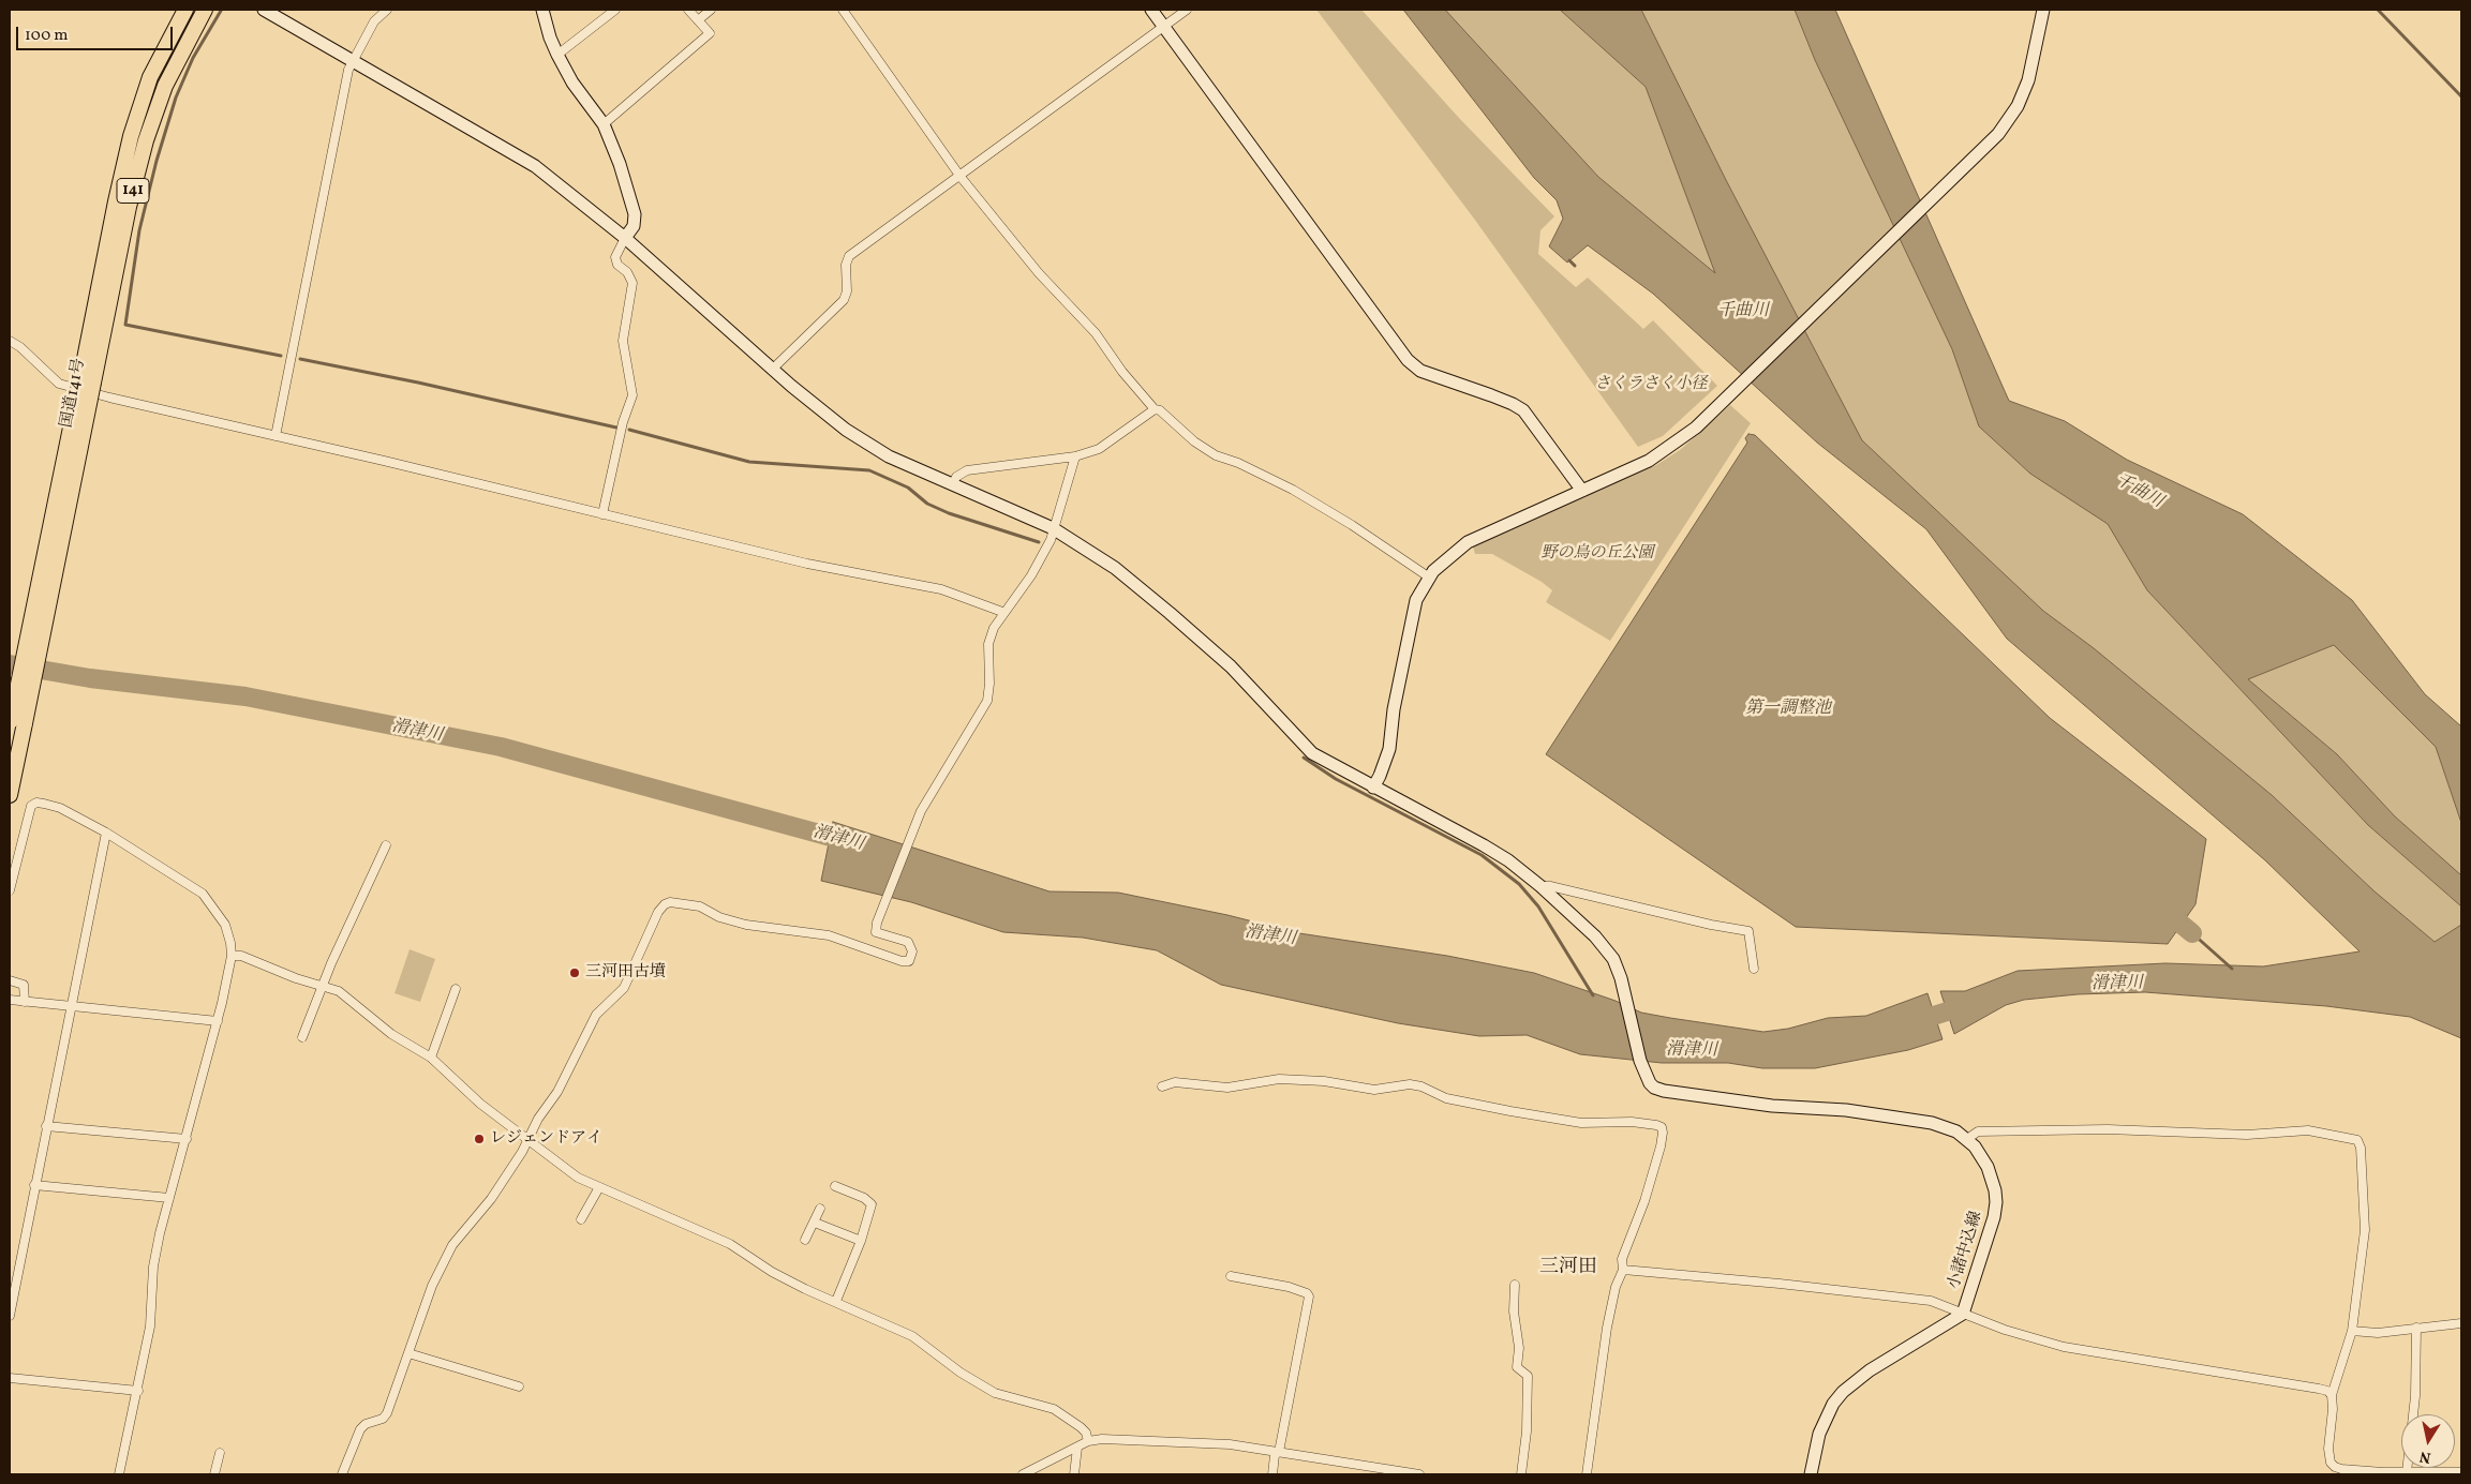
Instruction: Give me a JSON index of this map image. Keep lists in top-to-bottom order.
{
  "streets": {
    "highway": ["141", "国道141号"],
    "main road": ["小諸中込線"]
  },
  "districts": ["三河田"],
  "water": ["千曲川", "第一調整池", "滑津川"],
  "parks": ["さくラさく小径", "野の鳥の丘公園"],
  "places": ["三河田古墳", "レジェンドアイ"],
  "scale_bar": "100 m",
  "north": "bottom"
}
